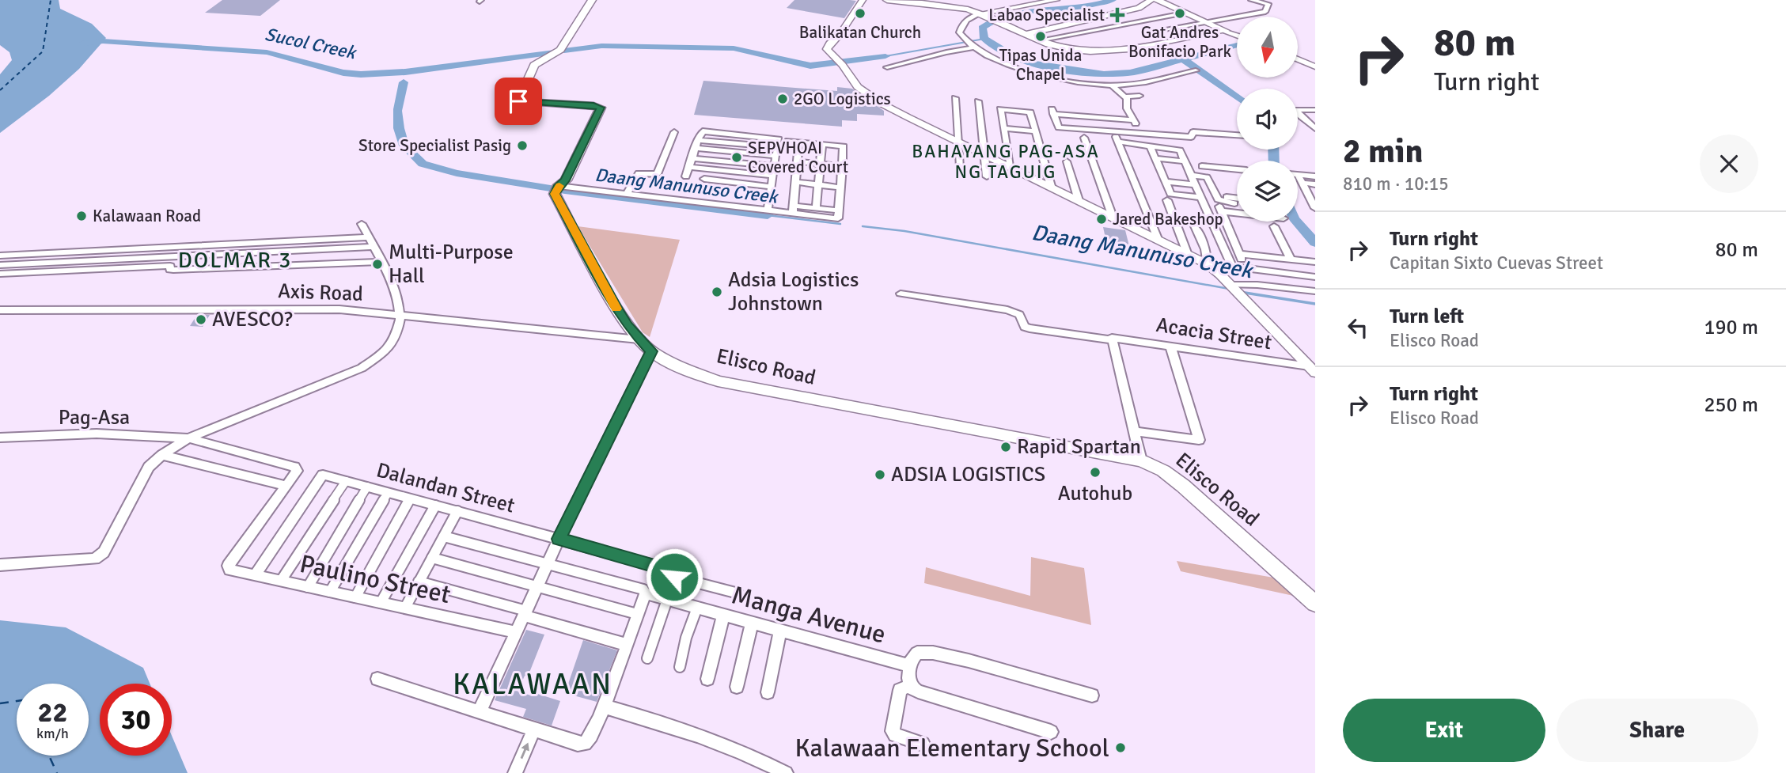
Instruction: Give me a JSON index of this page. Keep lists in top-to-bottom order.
{
  "streets": {
    "main road": ["Elisco Road"],
    "street": [
      "Axis Road",
      "Acacia Street",
      "Pag-Asa",
      "Dalandan Street",
      "Paulino Street",
      "Manga Avenue"
    ]
  },
  "crossings": [
    ["Axis Road", "Elisco Road"],
    ["Dalandan Street", "Paulino Street"]
  ],
  "districts": ["BAHAYANG PAG-ASA NG TAGUIG", "DOLMAR 3", "KALAWAAN"],
  "water": ["Sucol Creek", "Daang Manunuso Creek"],
  "places": {
    "other": [
      "Balikatan Church",
      "Gat Andres Bonifacio Park",
      "Tipas Unida Chapel",
      "2GO Logistics",
      "Store Specialist Pasig",
      "SEPVHOAI Covered Court",
      "Kalawaan Road",
      "Jared Bakeshop",
      "Multi-Purpose Hall",
      "Adsia Logistics Johnstown",
      "AVESCO?",
      "Rapid Spartan",
      "Autohub",
      "ADSIA LOGISTICS",
      "Kalawaan Elementary School"
    ],
    "health": ["Labao Specialist"]
  },
  "north": "bottom",
  "page": {
    "turn": ["80 m", "Turn right"],
    "heading": ["2 min", "810 m · 10:15"],
    "list": [
      {
        "name": "Turn right",
        "note": "Capitan Sixto Cuevas Street",
        "value": "80 m"
      },
      {
        "name": "Turn left",
        "note": "Elisco Road",
        "value": "190 m"
      },
      {
        "name": "Turn right",
        "note": "Elisco Road",
        "value": "250 m"
      }
    ],
    "speed": "22 km/h",
    "limit": "30",
    "buttons": ["Exit", "Share"]
  }
}
